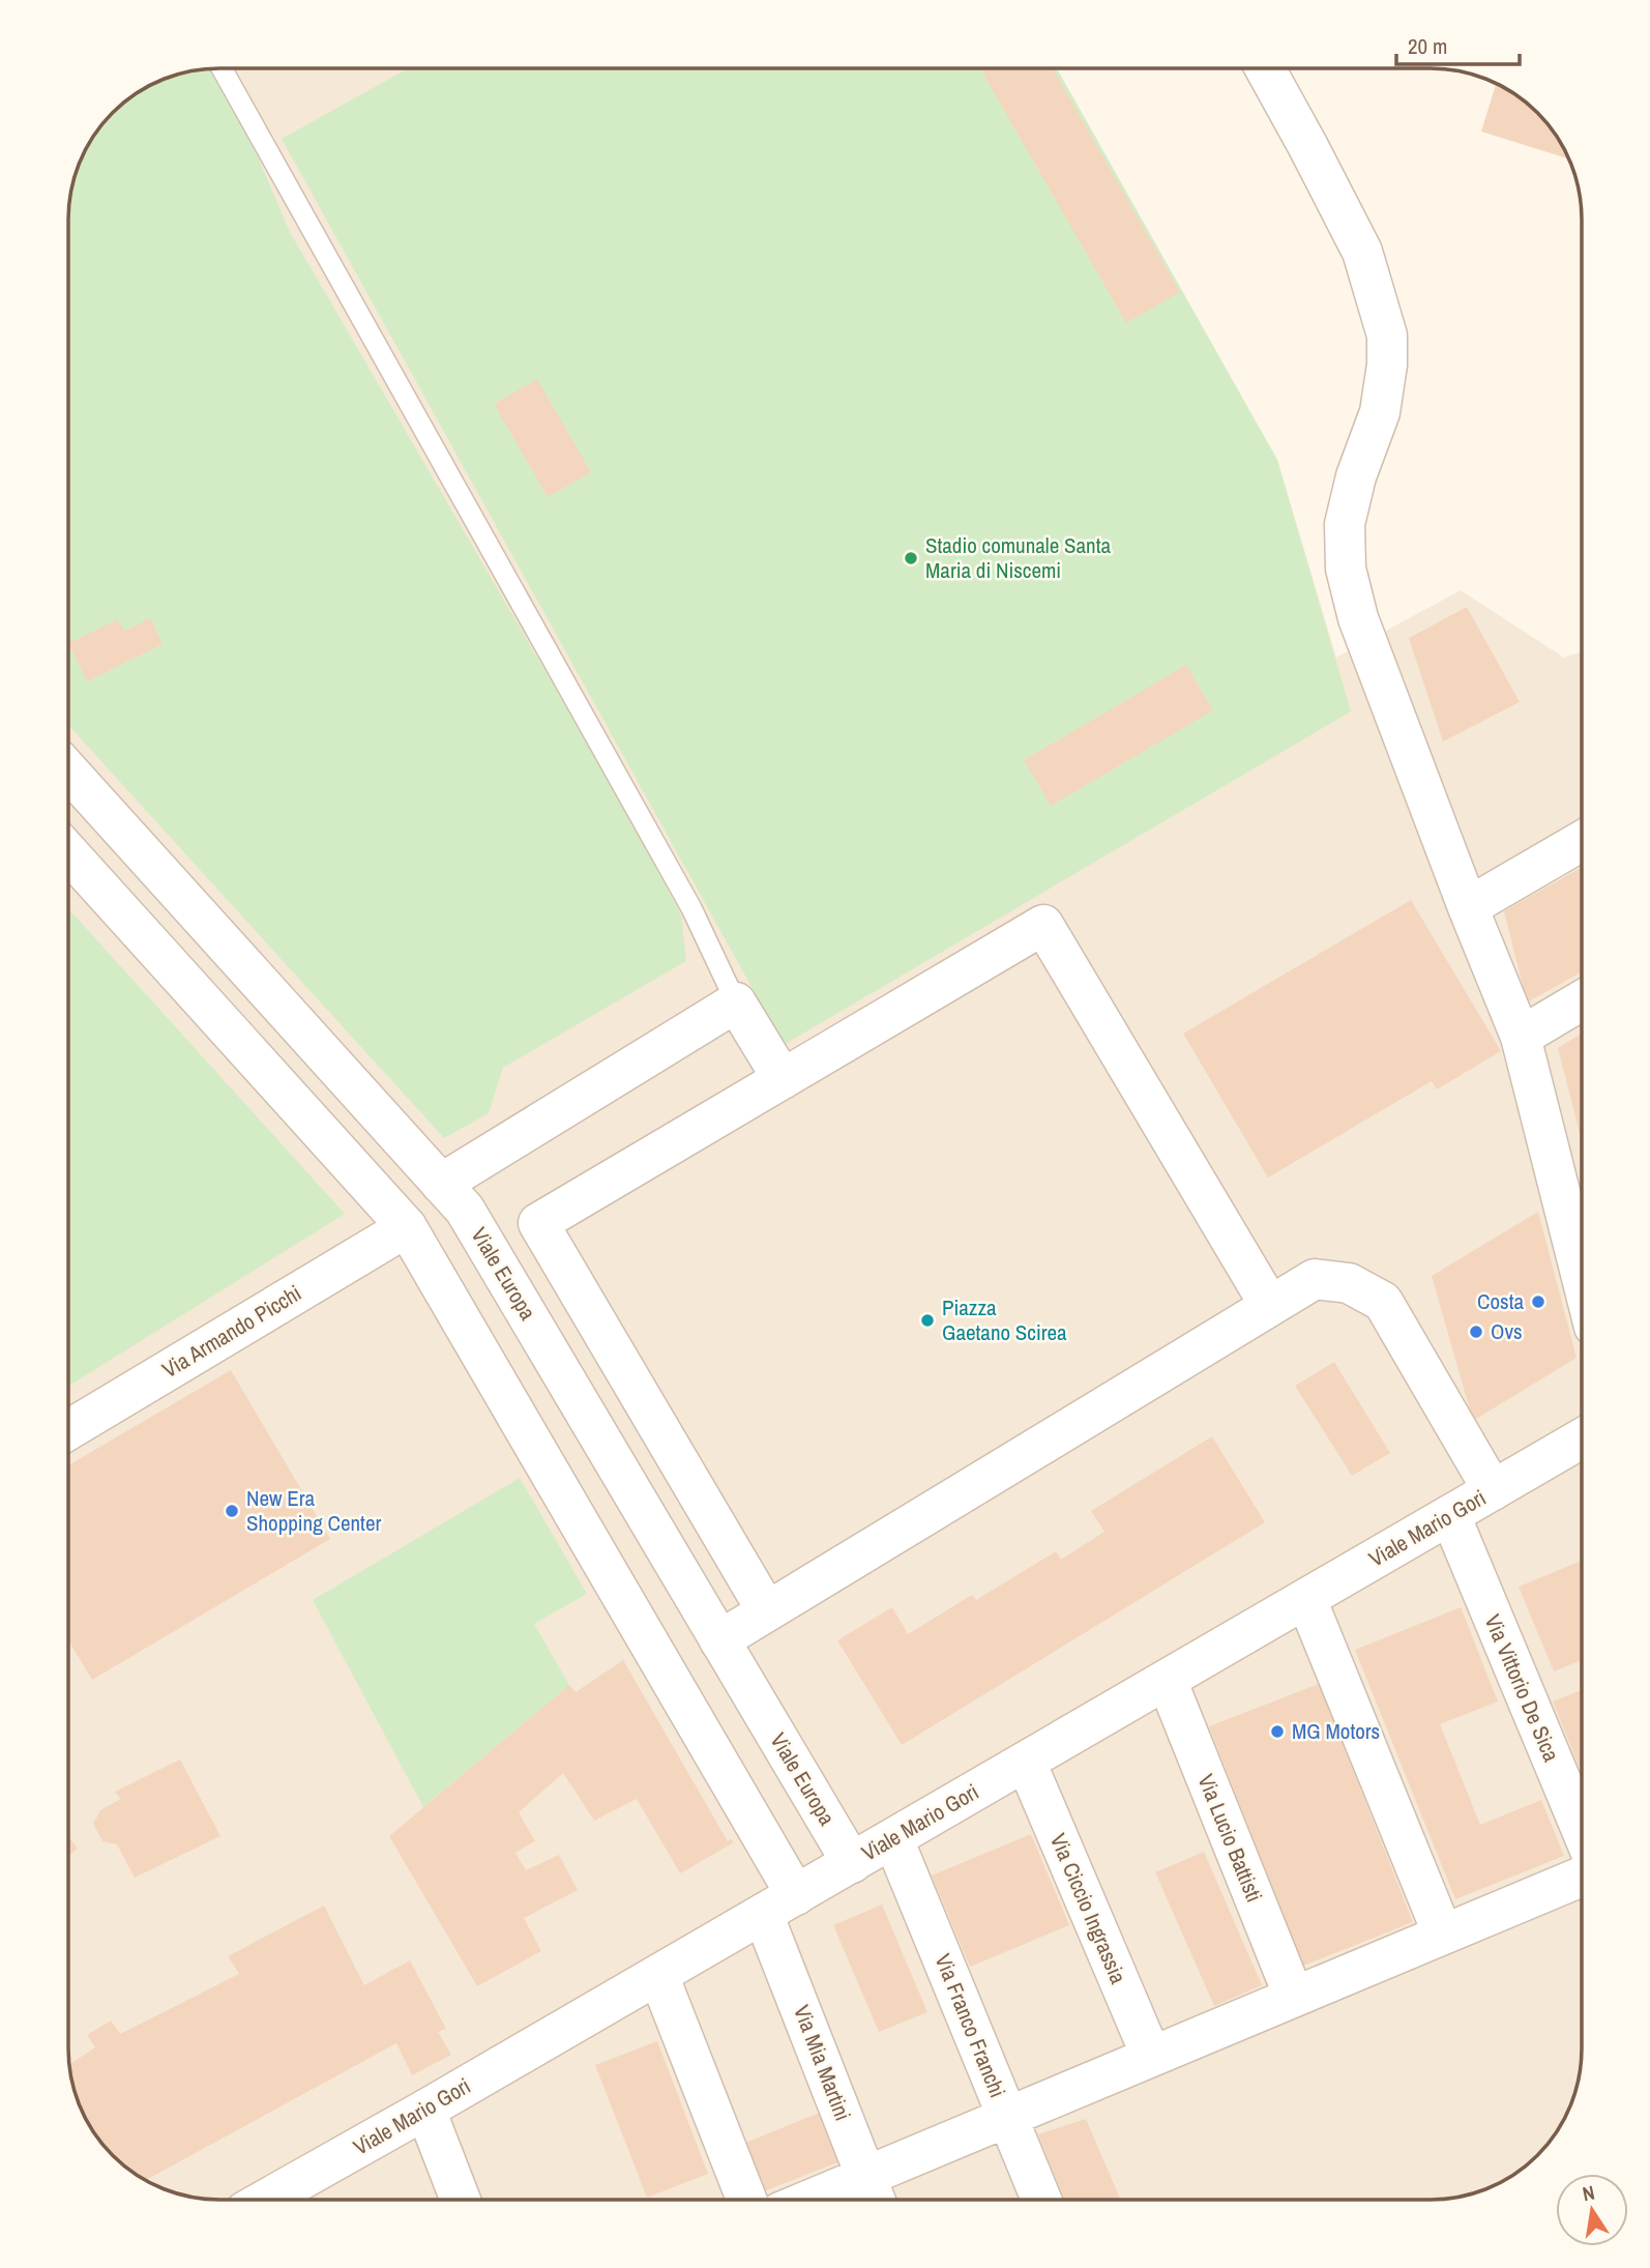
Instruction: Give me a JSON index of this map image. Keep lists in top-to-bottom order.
{
  "streets": {
    "street": [
      "Viale Europa",
      "Via Armando Picchi",
      "Viale Mario Gori",
      "Via Vittorio De Sica",
      "Via Lucio Battisti",
      "Via Ciccio Ingrassia",
      "Via Franco Franchi",
      "Via Mia Martini"
    ]
  },
  "crossings": [
    ["Viale Europa", "Viale Mario Gori"],
    ["Viale Mario Gori", "Via Vittorio De Sica"],
    ["Viale Mario Gori", "Via Lucio Battisti"],
    ["Viale Mario Gori", "Via Ciccio Ingrassia"],
    ["Viale Mario Gori", "Via Franco Franchi"],
    ["Viale Mario Gori", "Via Mia Martini"]
  ],
  "places": [
    "Stadio comunale Santa Maria di Niscemi",
    "Costa",
    "Piazza Gaetano Scirea",
    "Ovs",
    "New Era Shopping Center",
    "MG Motors"
  ],
  "scale_bar": "20 m",
  "north": "top"
}
